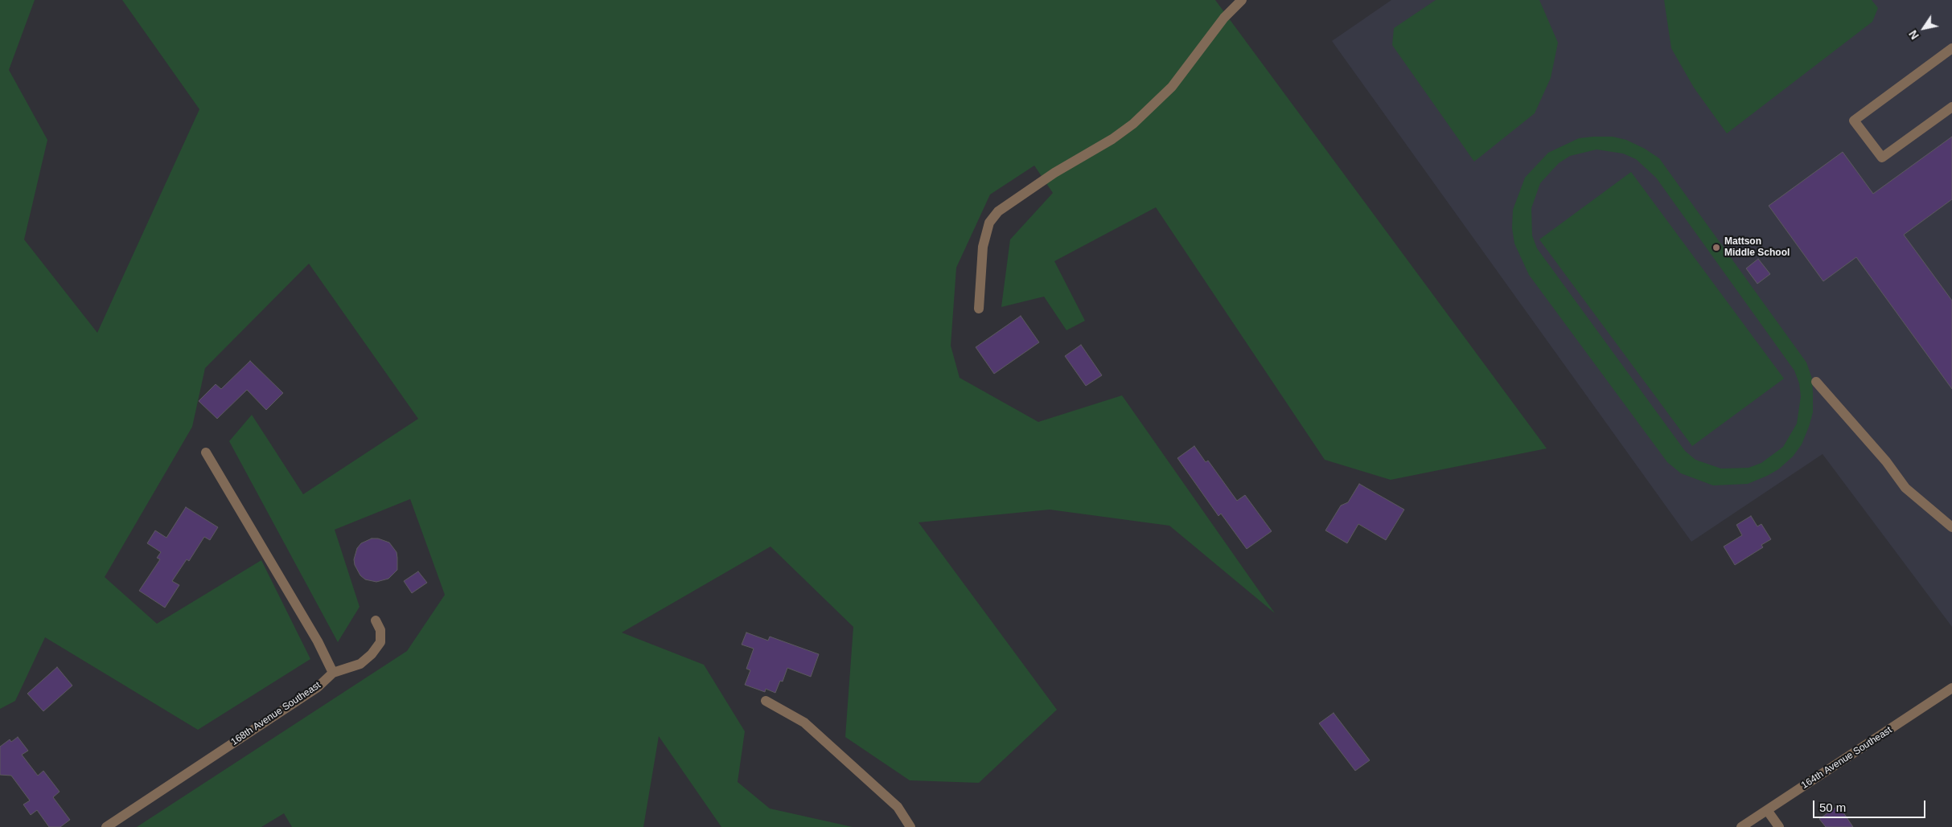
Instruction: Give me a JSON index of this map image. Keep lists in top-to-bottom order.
{
  "streets": {
    "street": ["168th Avenue Southeast", "164th Avenue Southeast"]
  },
  "places": ["Mattson Middle School"],
  "scale_bar": "50 m",
  "north": "bottom left"
}
